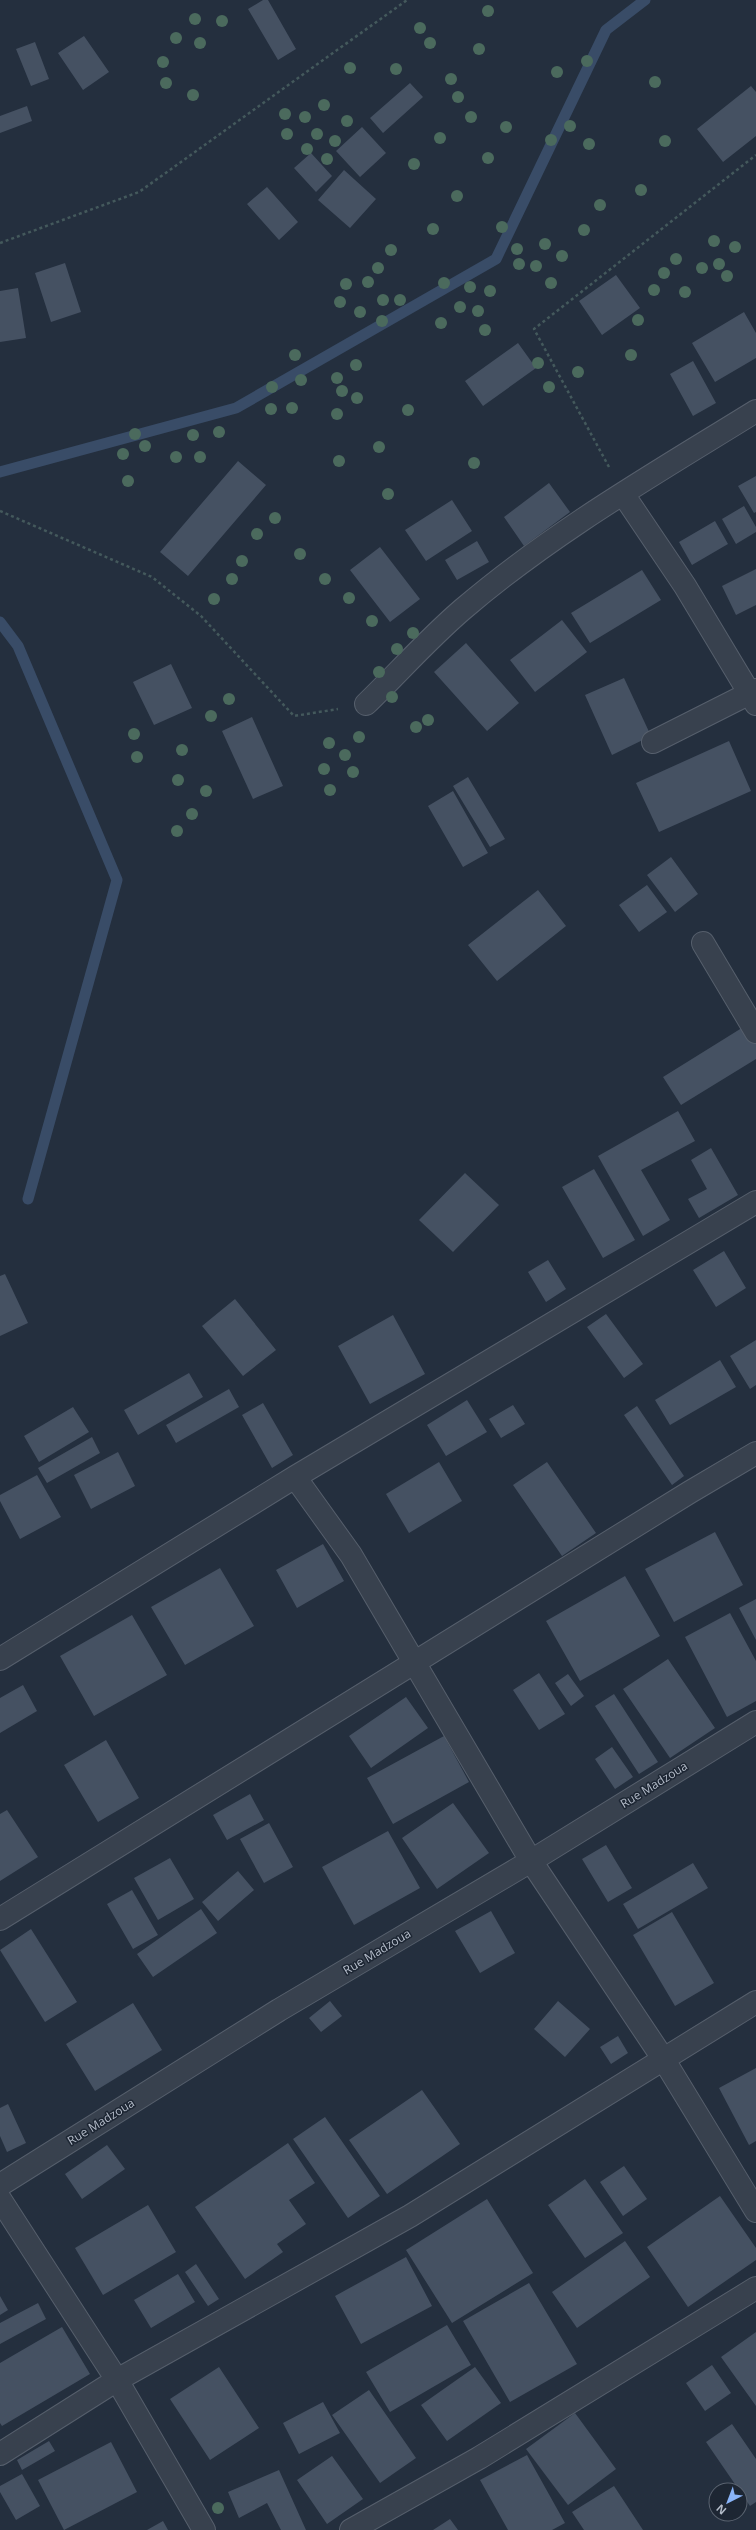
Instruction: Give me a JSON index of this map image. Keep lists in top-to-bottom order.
{
  "streets": {
    "street": ["Rue Madzoua"]
  },
  "north": "bottom left"
}
